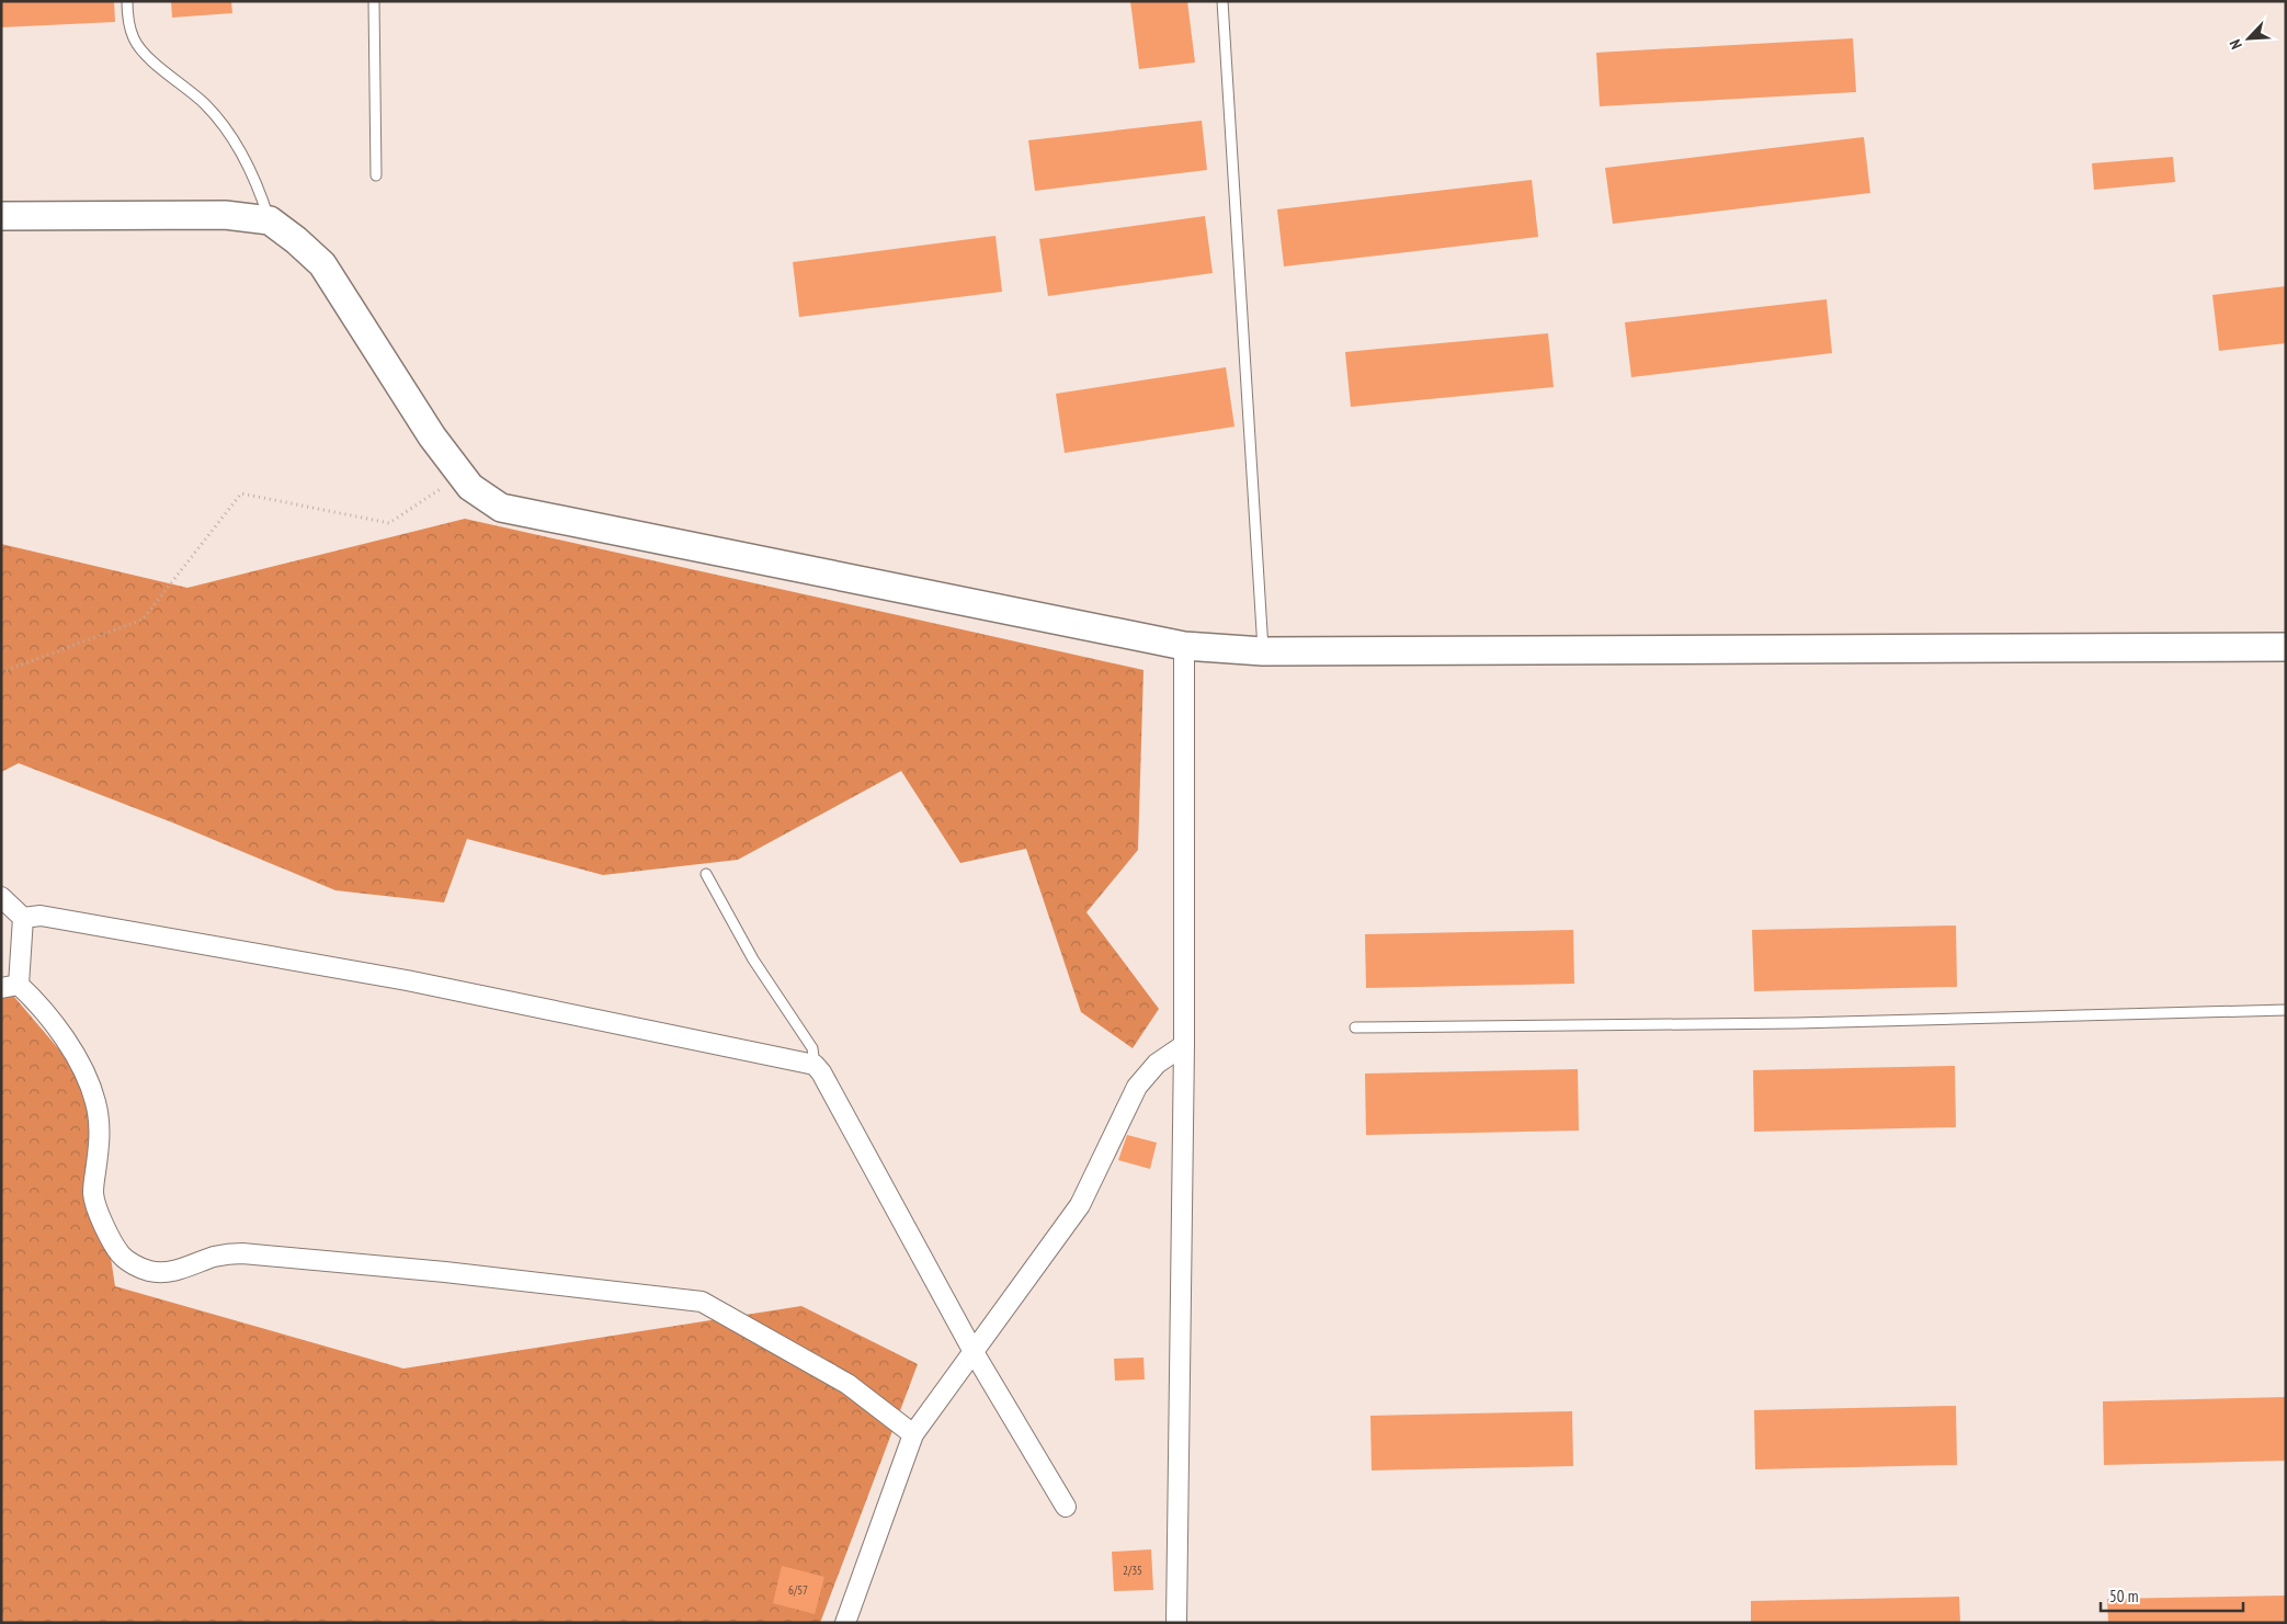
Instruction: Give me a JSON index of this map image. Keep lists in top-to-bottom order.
{
  "house_numbers": ["2/35", "6/57"],
  "scale_bar": "50 m",
  "north": "bottom left"
}
